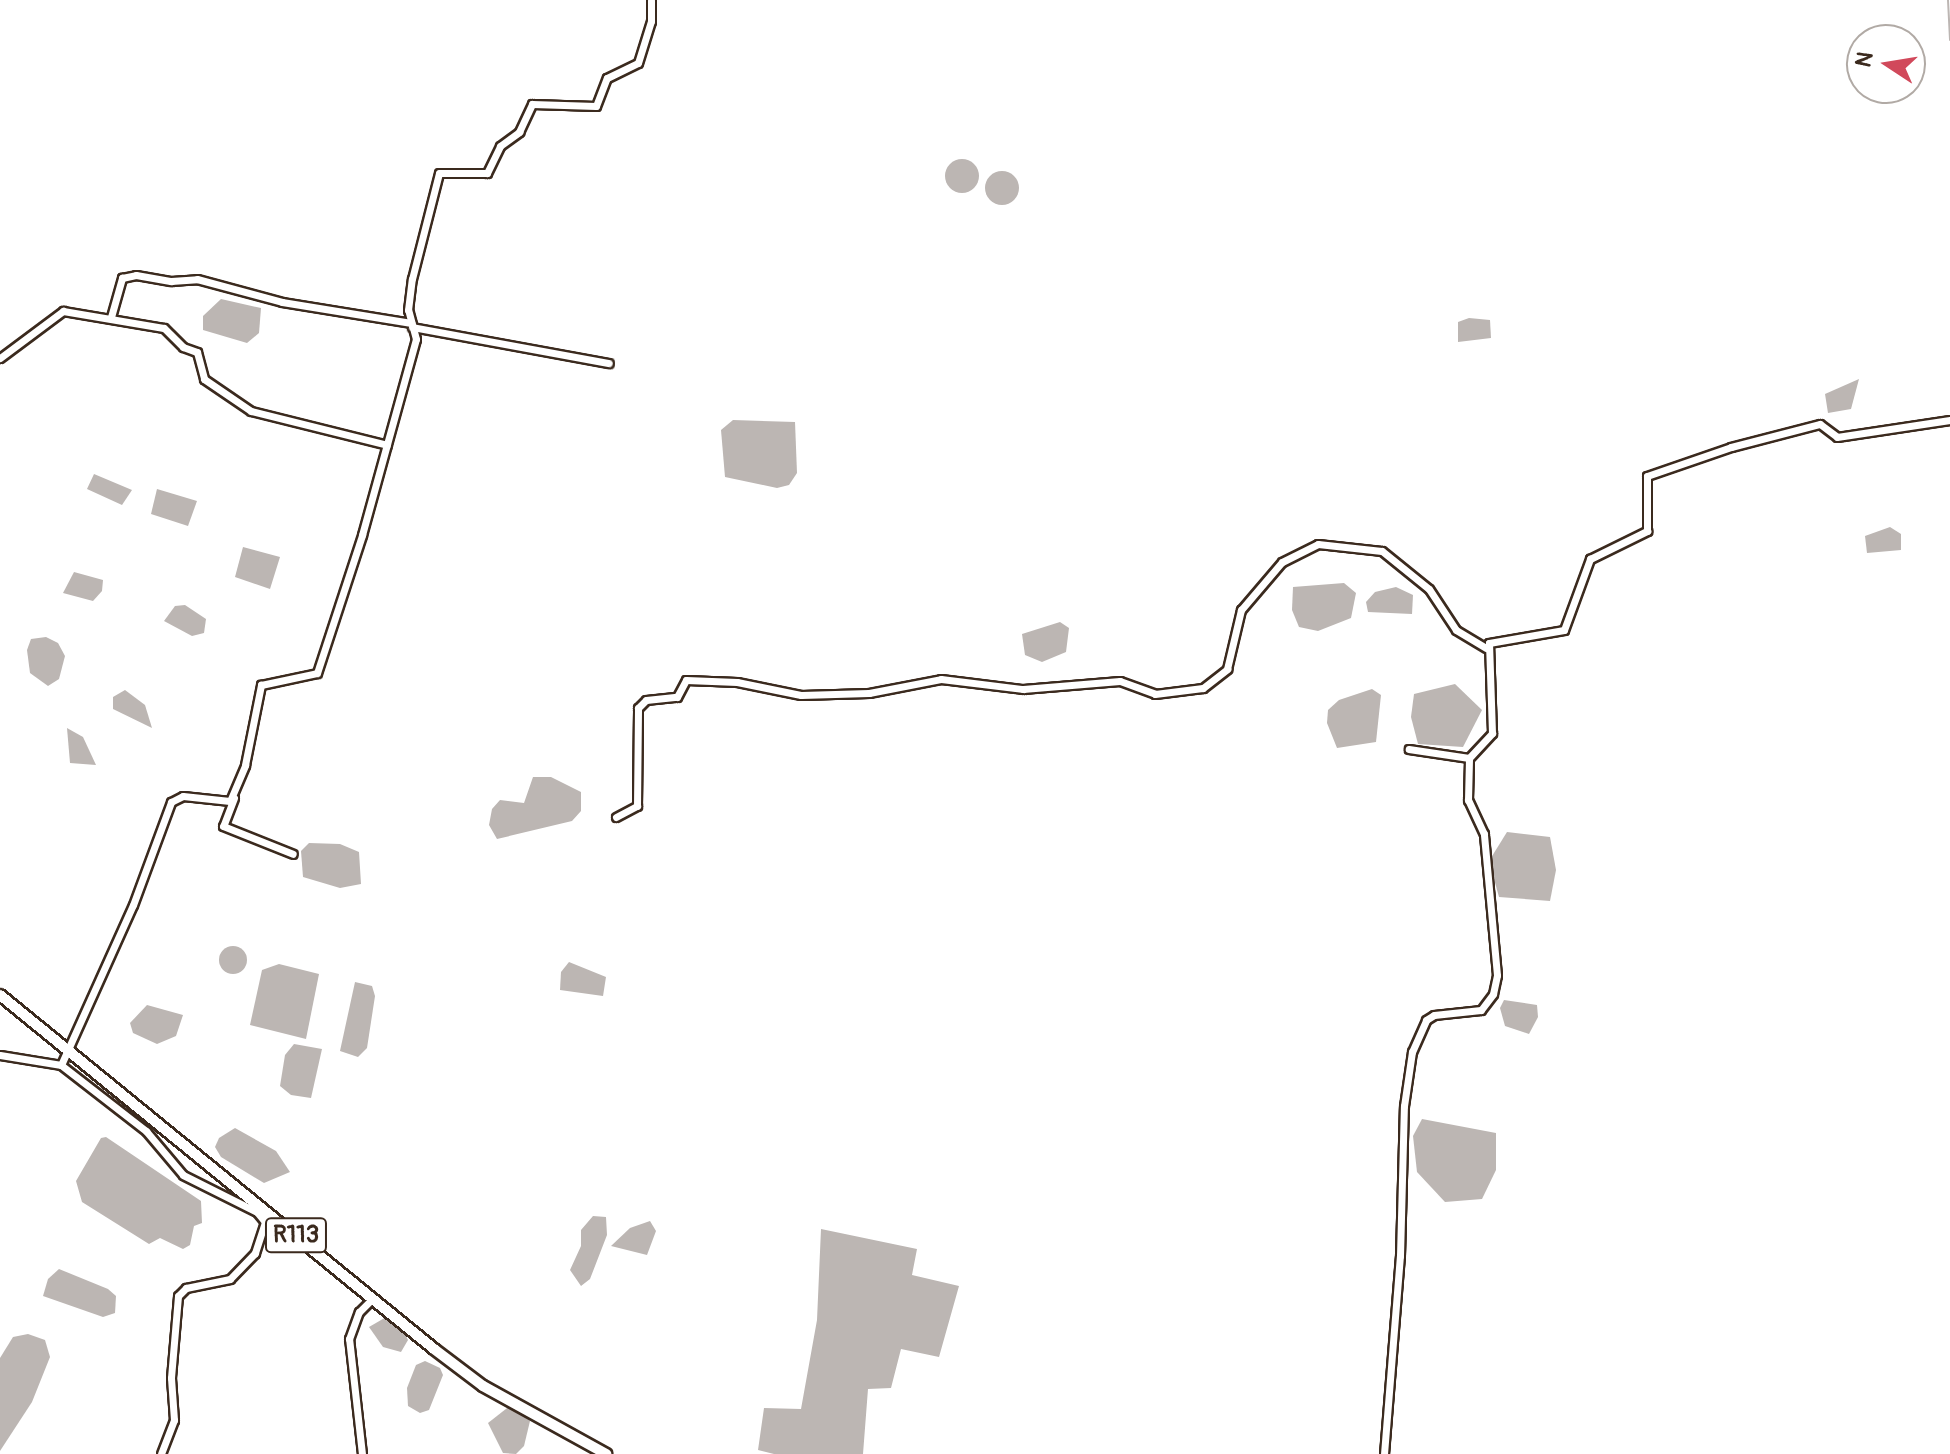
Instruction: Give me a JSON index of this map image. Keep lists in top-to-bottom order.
{
  "streets": {
    "main road": ["R113"]
  },
  "north": "left"
}
